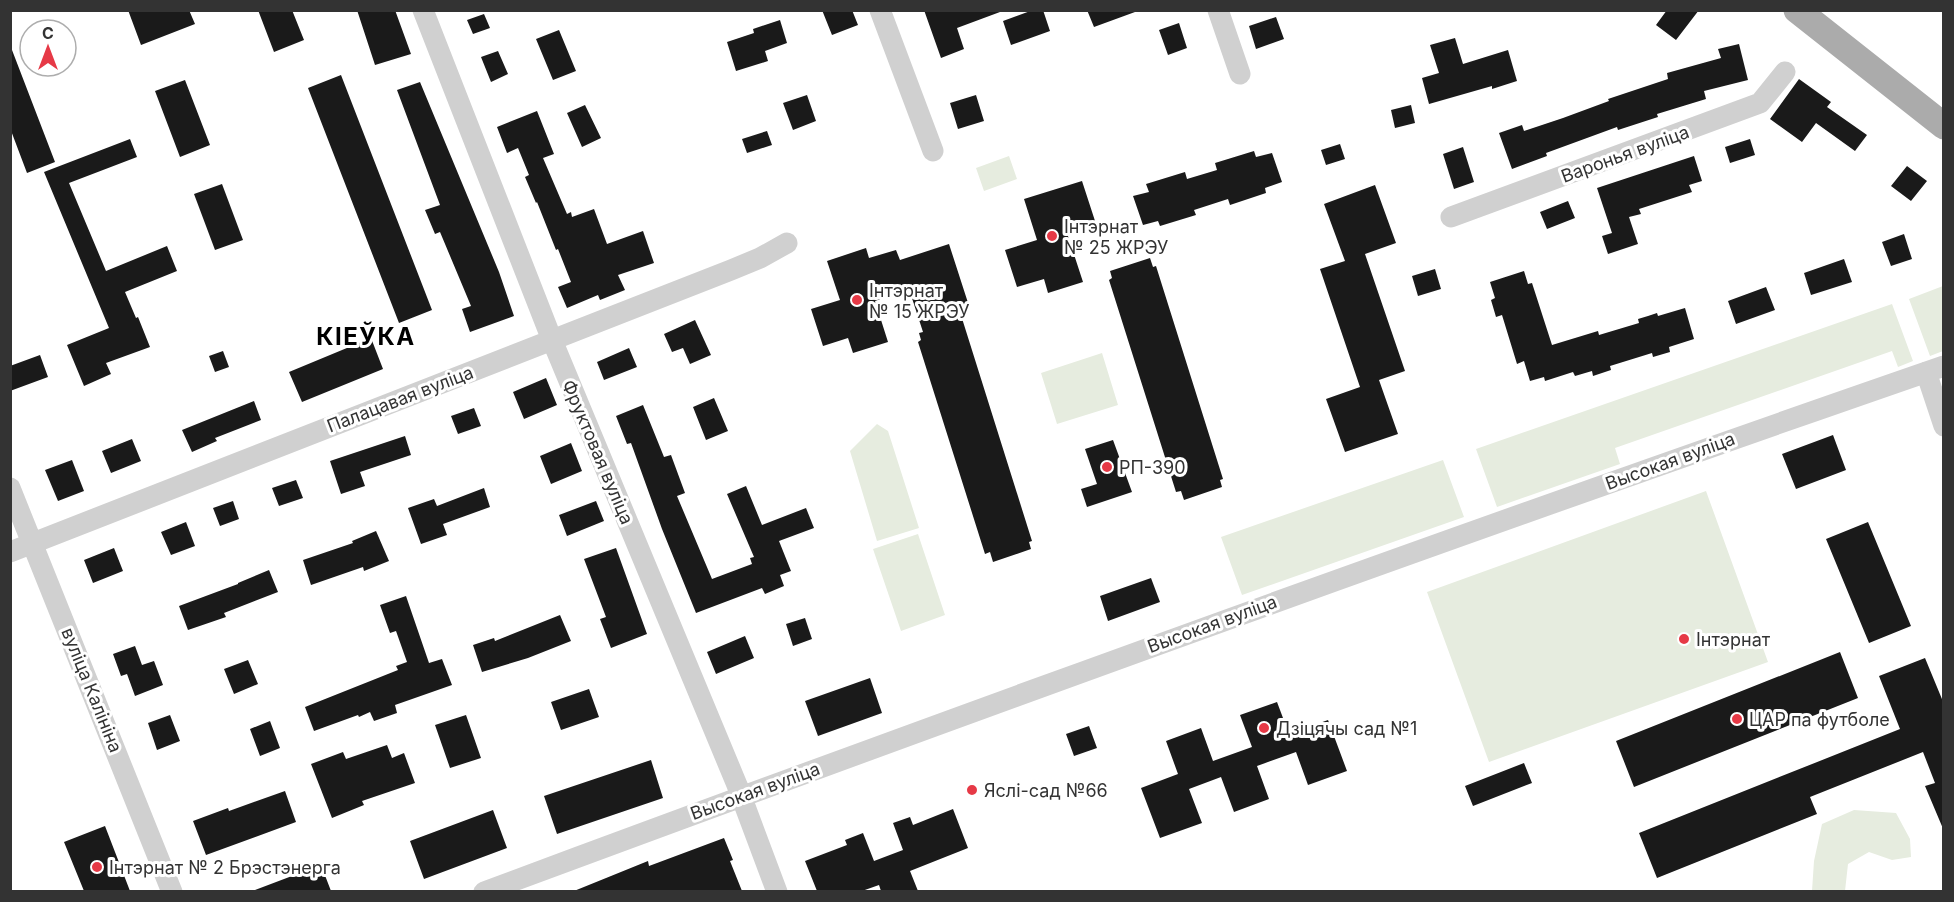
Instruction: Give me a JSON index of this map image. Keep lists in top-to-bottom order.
{
  "streets": {
    "street": [
      "Варонья вуліца",
      "Палацавая вуліца",
      "Фруктовая вуліца",
      "Высокая вуліца",
      "вуліца Калініна"
    ]
  },
  "crossings": [
    ["Палацавая вуліца", "Фруктовая вуліца"],
    ["Палацавая вуліца", "вуліца Калініна"],
    ["Фруктовая вуліца", "Высокая вуліца"]
  ],
  "districts": ["КІЕЎКА"],
  "places": [
    "Інтэрнат № 25 ЖРЭУ",
    "Інтэрнат № 15 ЖРЭУ",
    "РП-390",
    "Інтэрнат",
    "ЦАР па футболе",
    "Дзіцячы сад №1",
    "Яслі-сад №66",
    "Інтэрнат № 2 Брэстэнерга"
  ],
  "north": "top"
}
